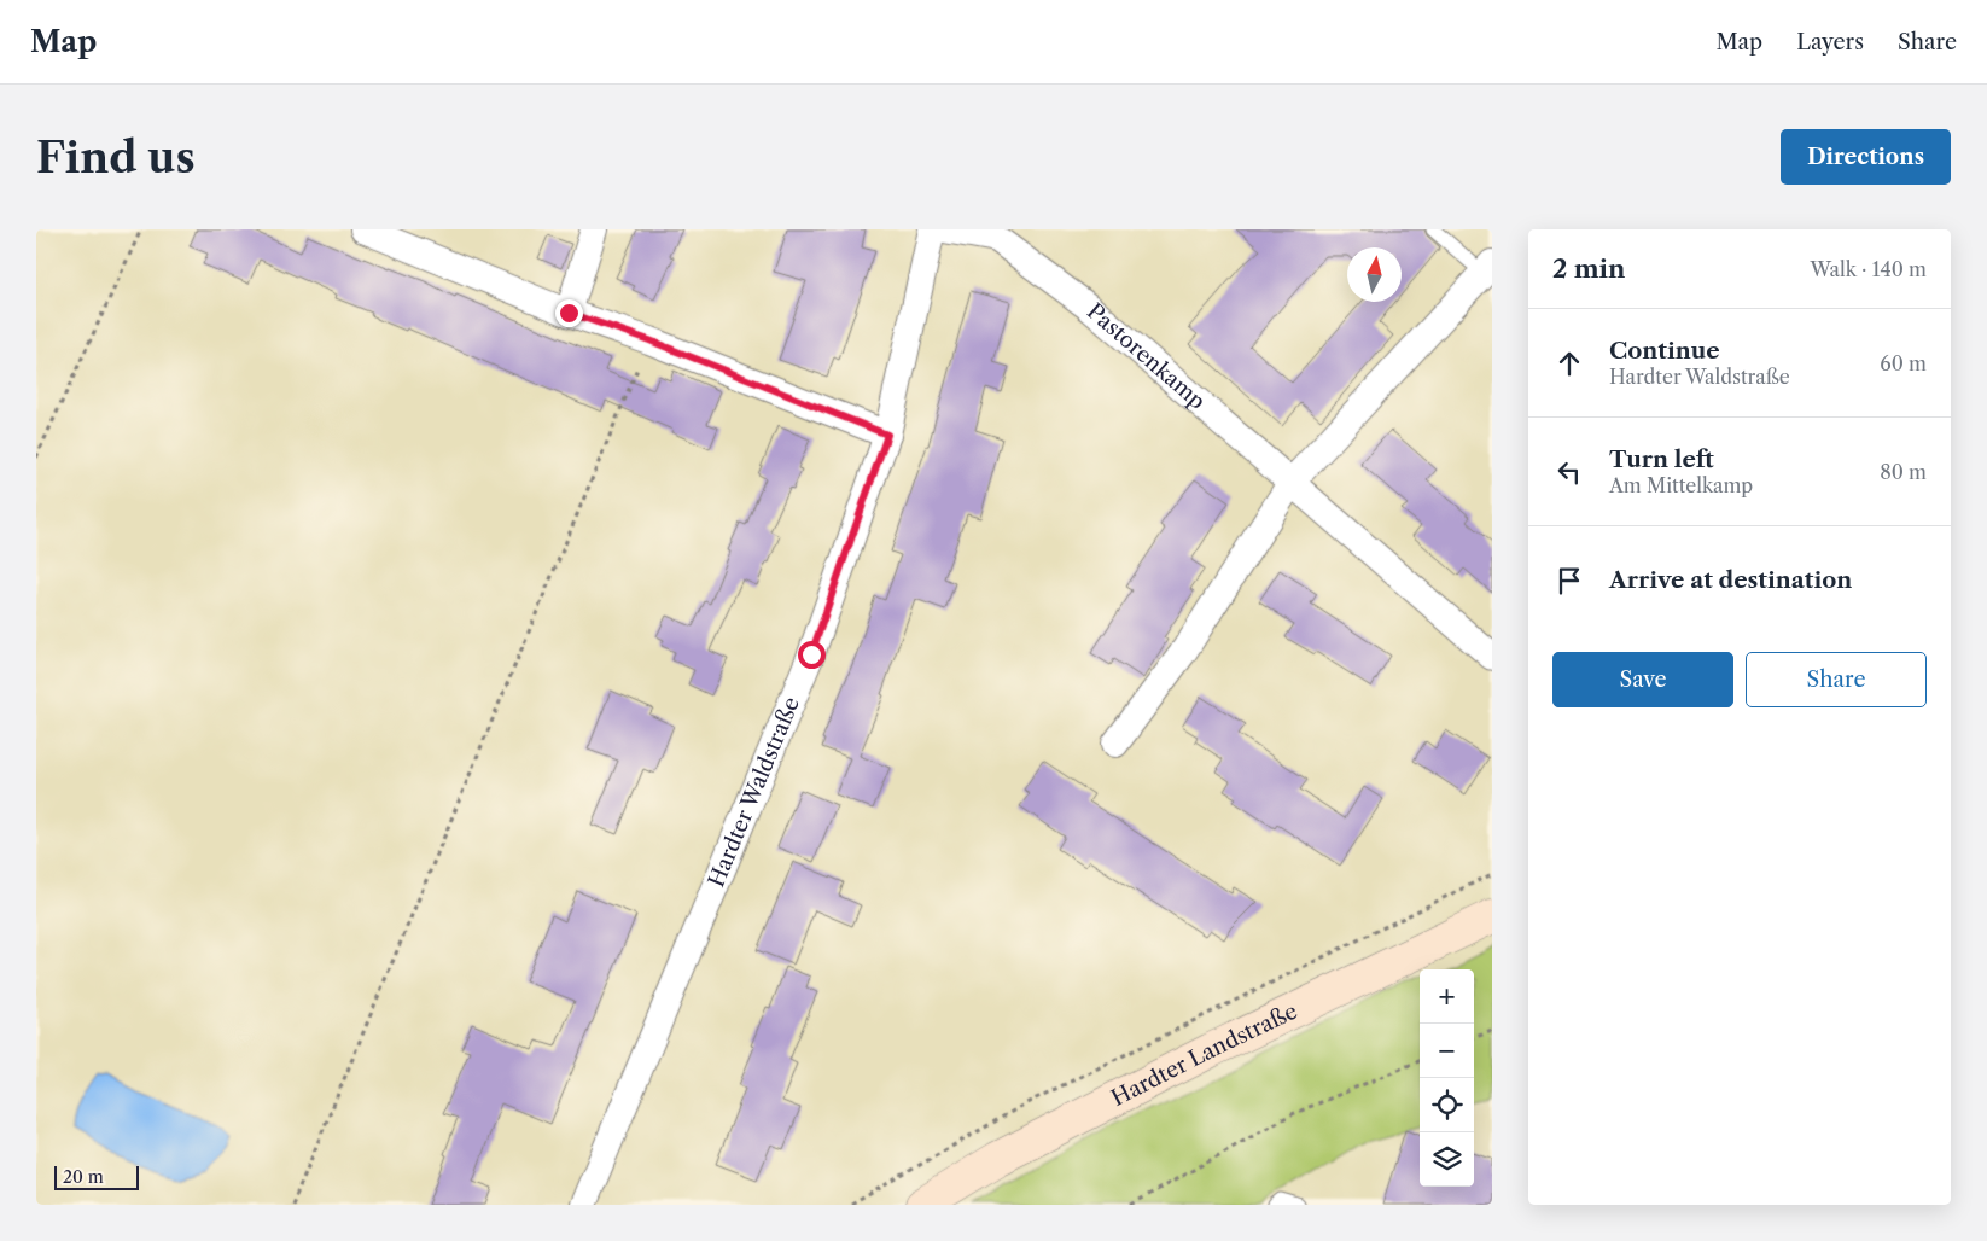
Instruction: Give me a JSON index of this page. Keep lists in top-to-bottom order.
{
  "streets": {
    "main road": ["Hardter Landstraße"],
    "street": ["Pastorenkamp", "Hardter Waldstraße"]
  },
  "scale_bar": "20 m",
  "north": "top",
  "page": {
    "header": "Map",
    "nav": ["Map", "Layers", "Share"],
    "buttons": [
      "Directions",
      ["Save", "Share"]
    ],
    "title": "Find us",
    "heading": ["2 min", "Walk · 140 m"],
    "list": [
      ["Continue", "Hardter Waldstraße", "60 m"],
      ["Turn left", "Am Mittelkamp", "80 m"],
      "Arrive at destination"
    ],
    "map_buttons": ["+", "−"],
    "scale": "20 m"
  }
}
